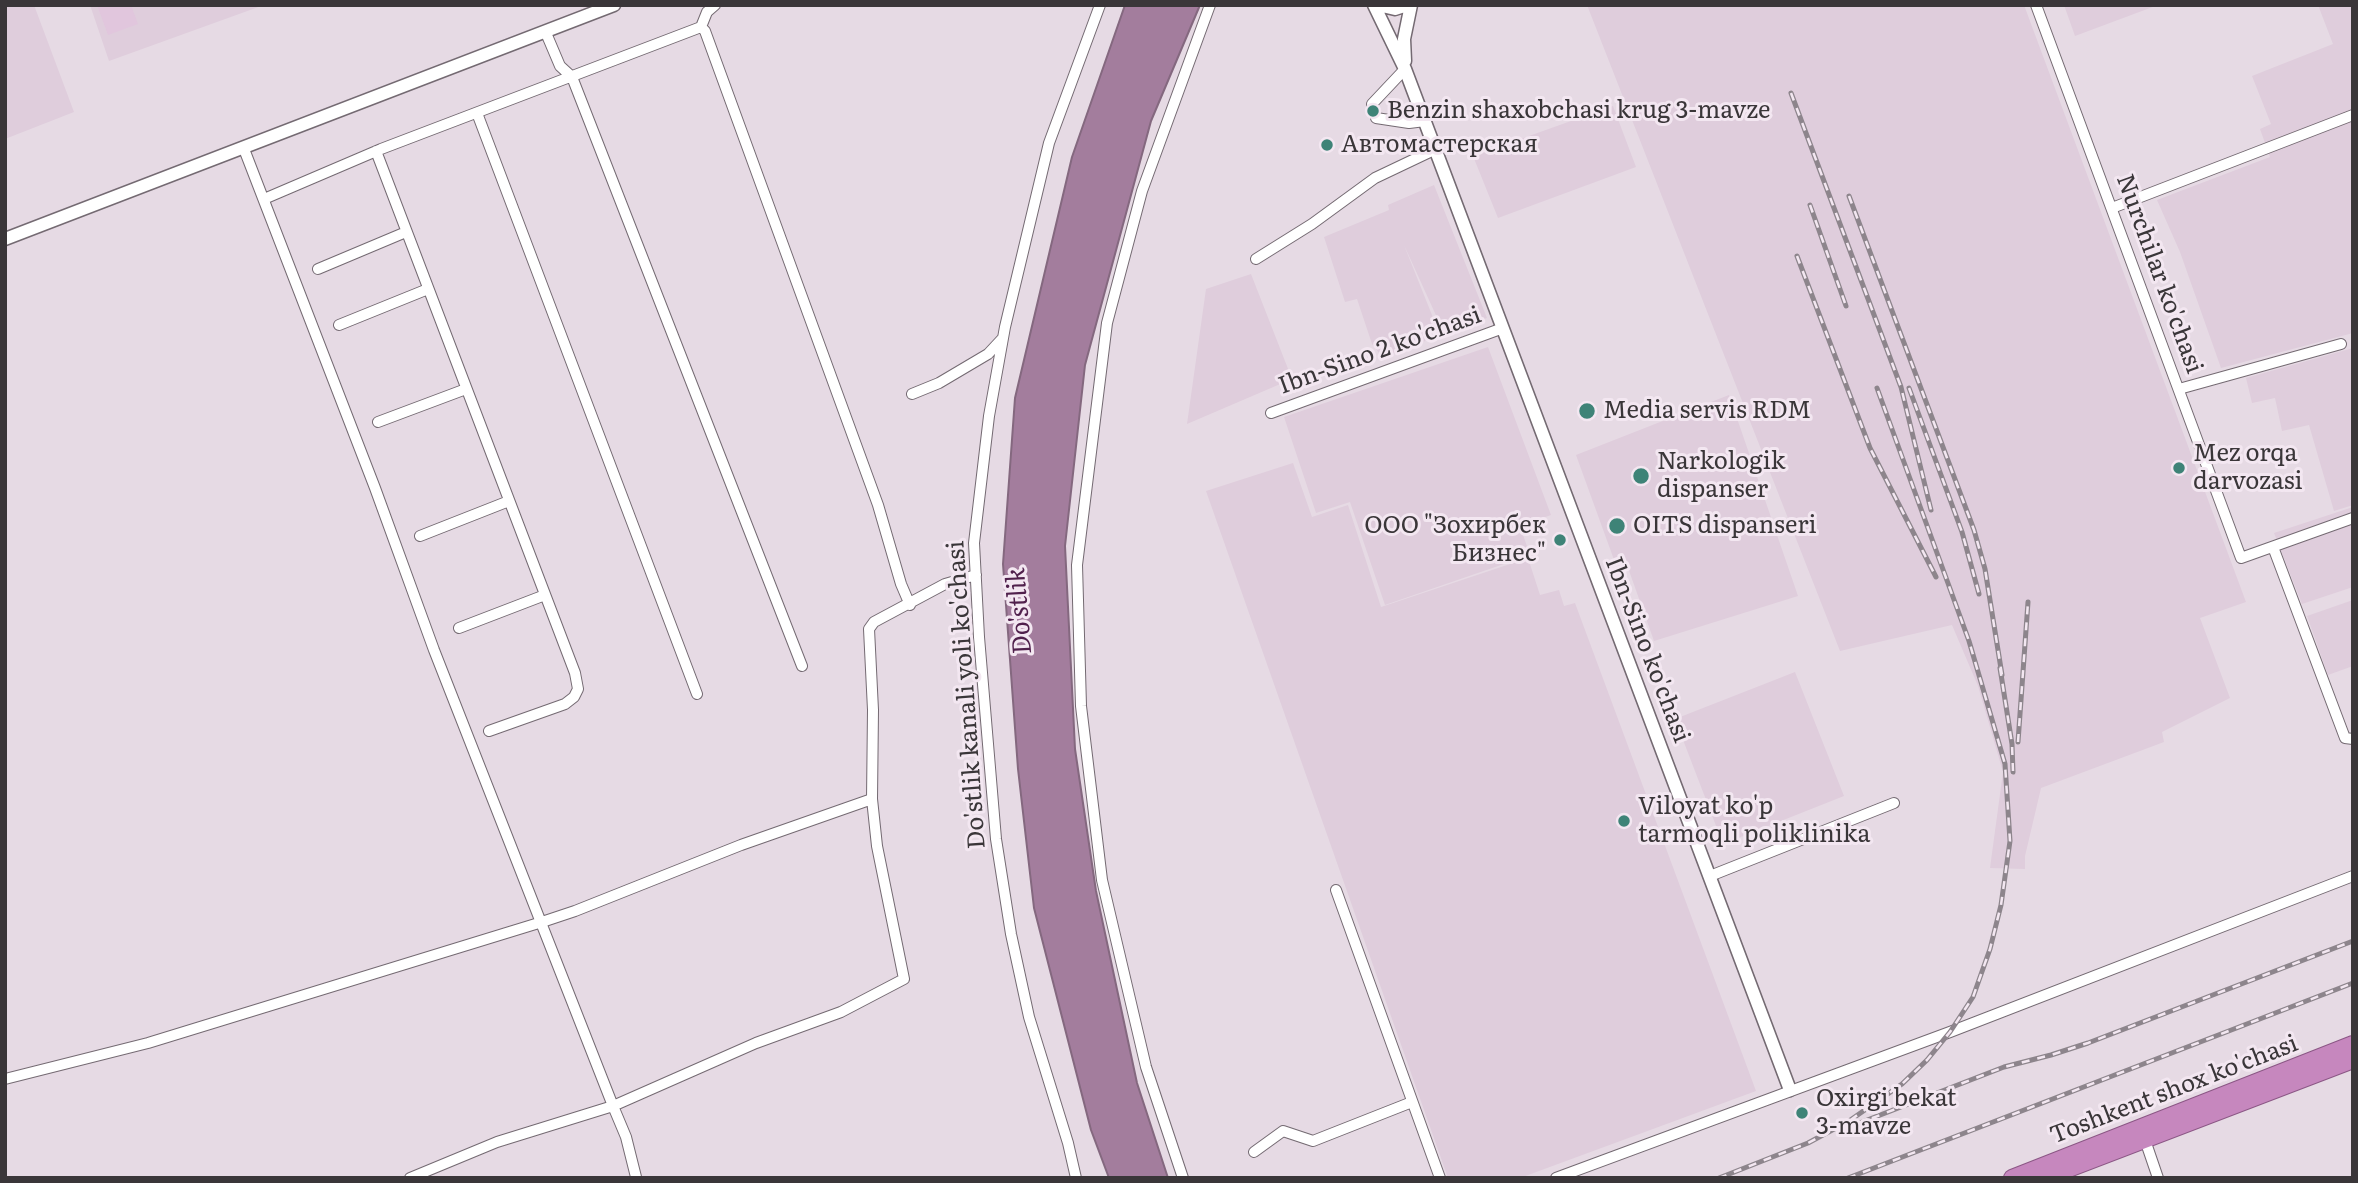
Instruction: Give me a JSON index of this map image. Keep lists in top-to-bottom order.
{
  "streets": {
    "highway": ["Toshkent shox ko'chasi"],
    "main road": ["Ibn-Sino ko'chasi"],
    "street": ["Nurchilar ko'chasi", "Ibn-Sino 2 ko'chasi", "Do'stlik kanali yoli ko'chasi"]
  },
  "crossings": [
    ["Ibn-Sino 2 ko'chasi", "Ibn-Sino ko'chasi"]
  ],
  "water": ["Do'stlik"],
  "places": [
    "Benzin shaxobchasi krug 3-mavze",
    "Автомастерская",
    "Media servis RDM",
    "Mez orqa darvozasi",
    "Narkologik dispanser",
    "OITS dispanseri",
    "ООО \"Зохирбек Бизнес\"",
    "Viloyat ko'p tarmoqli poliklinika",
    "Oxirgi bekat 3-mavze"
  ]
}
